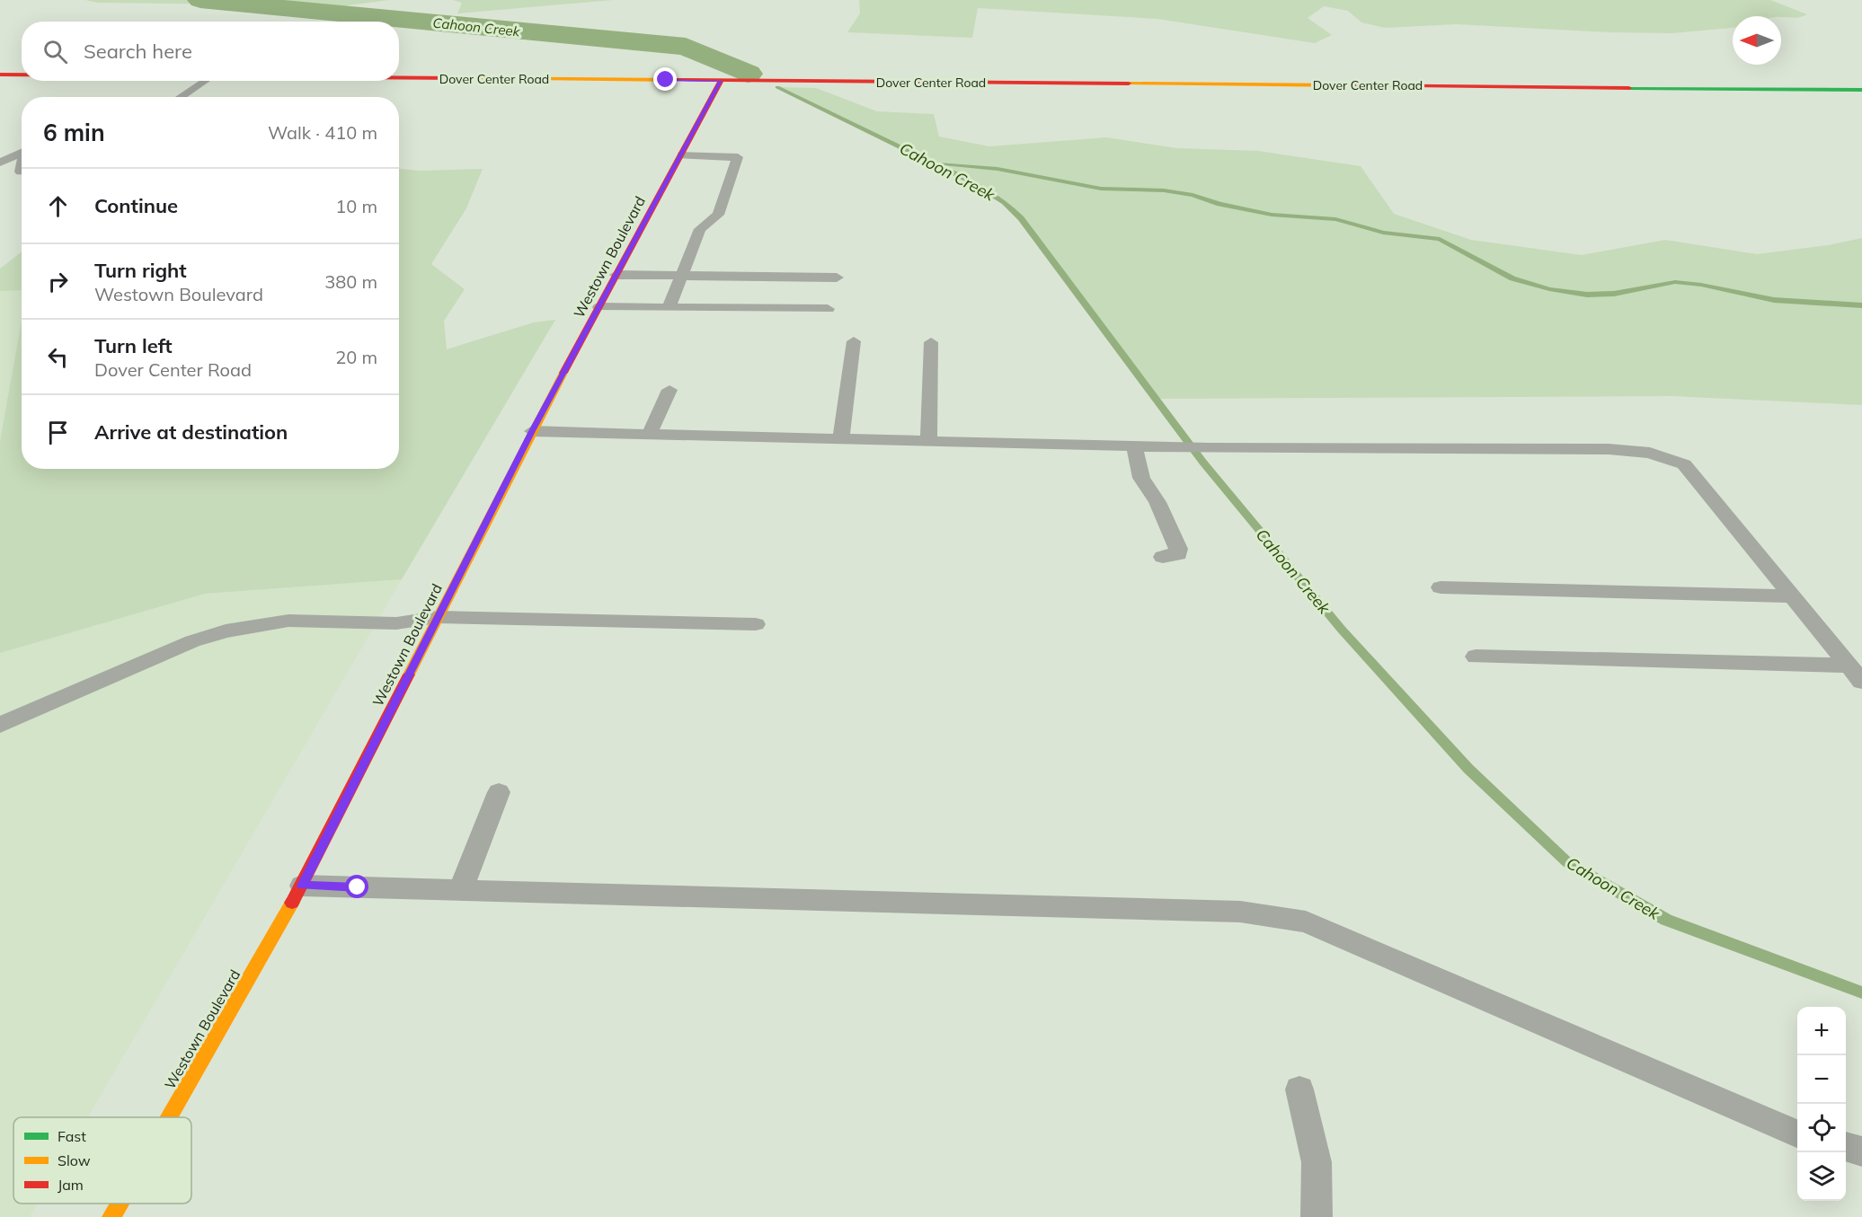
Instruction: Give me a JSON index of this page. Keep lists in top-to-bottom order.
{
  "streets": {
    "street": ["Dover Center Road", "Westown Boulevard"]
  },
  "crossings": [
    ["Dover Center Road", "Westown Boulevard"]
  ],
  "water": ["Cahoon Creek"],
  "legend": ["Fast", "Slow", "Jam"],
  "north": "left",
  "page": {
    "search": "Search here",
    "heading": ["6 min", "Walk · 410 m"],
    "list": [
      ["Continue", "10 m"],
      ["Turn right", "Westown Boulevard", "380 m"],
      ["Turn left", "Dover Center Road", "20 m"],
      "Arrive at destination"
    ],
    "map_buttons": ["+", "−"]
  }
}
